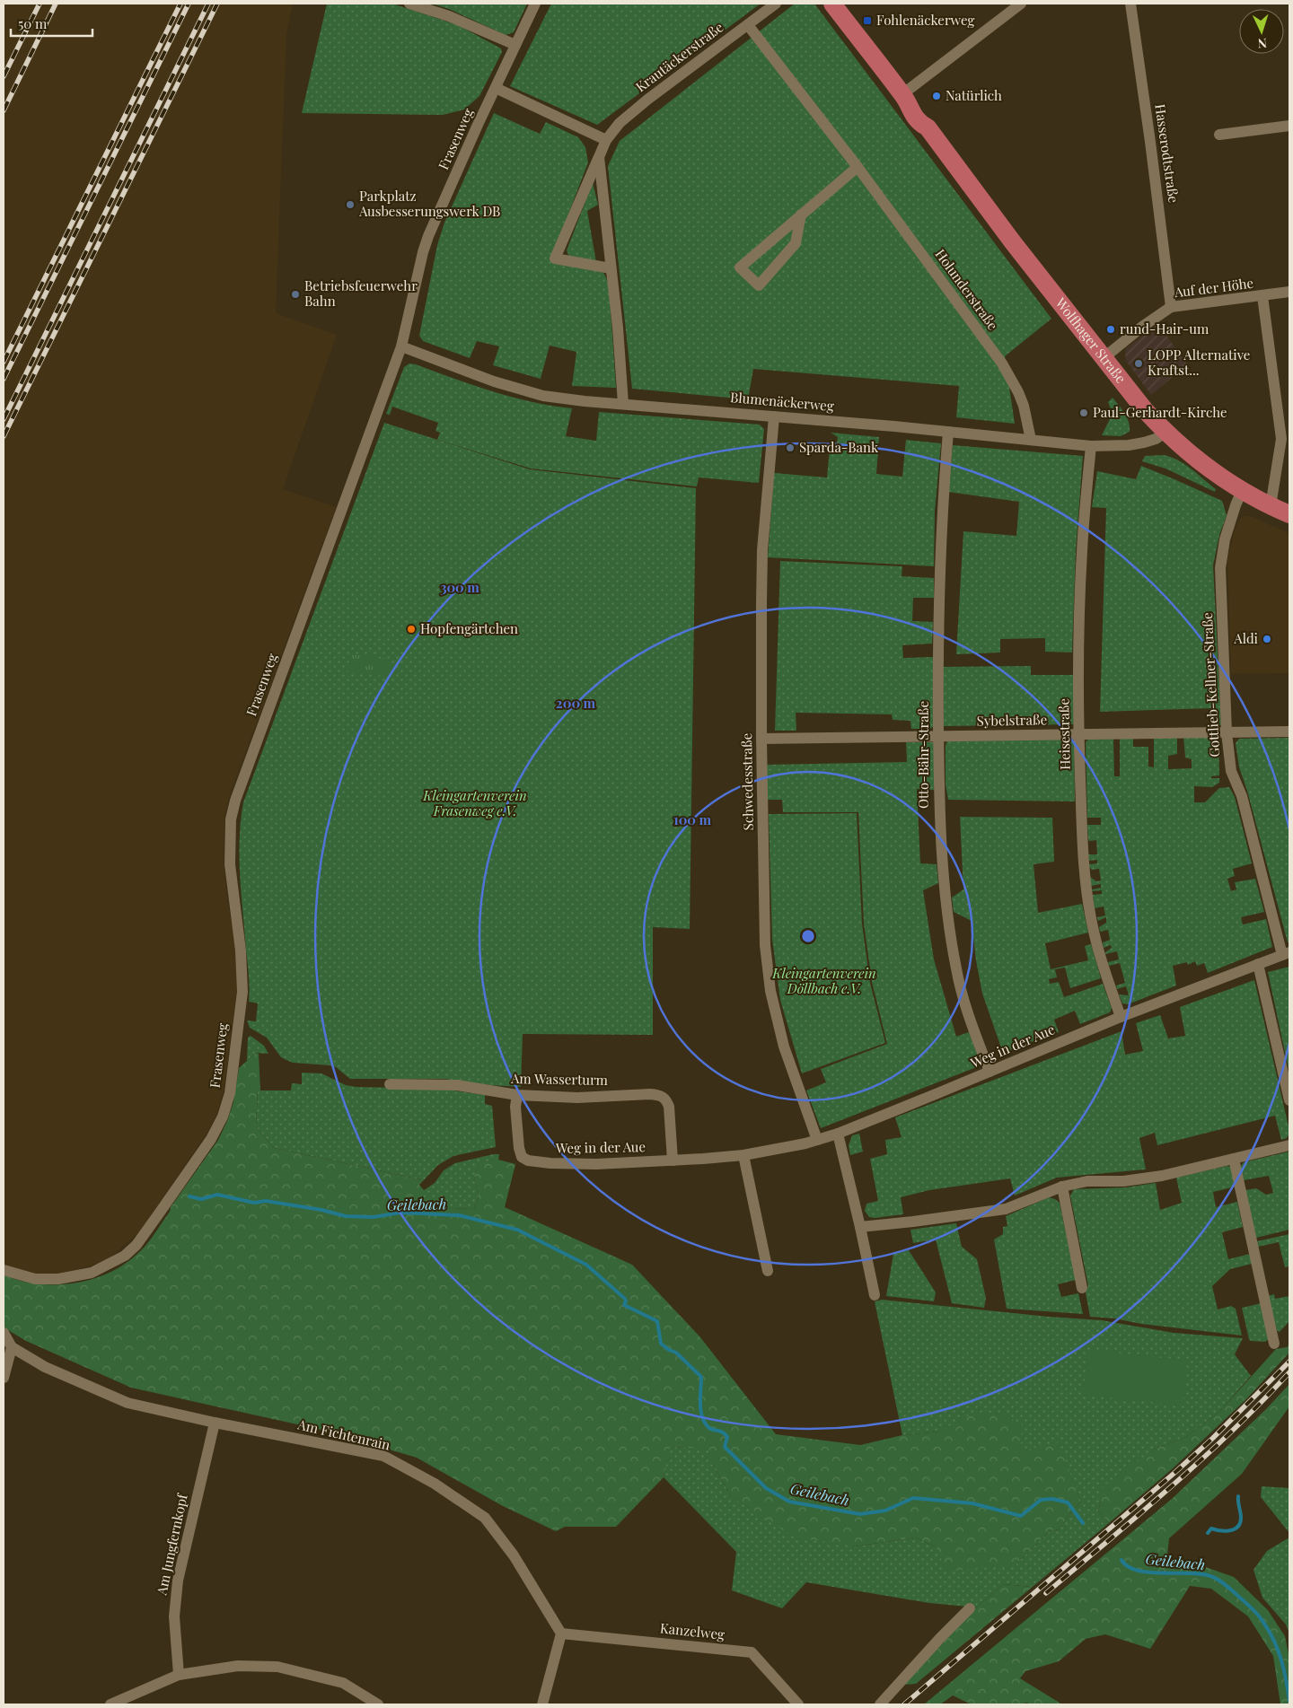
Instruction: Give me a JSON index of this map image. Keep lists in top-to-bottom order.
{
  "streets": {
    "main road": ["Wolfhager Straße"],
    "street": [
      "Krautäckerstraße",
      "Frasenweg",
      "Hasserodtstraße",
      "Auf der Höhe",
      "Holunderstraße",
      "Blumenäckerweg",
      "Gottlieb-Kellner-Straße",
      "Sybelstraße",
      "Heisestraße",
      "Otto-Bähr-Straße",
      "Schwedesstraße",
      "Weg in der Aue",
      "Am Wasserturm",
      "Am Fichtenrain",
      "Am Jungfernkopf",
      "Kanzelweg"
    ]
  },
  "crossings": [
    ["Krautäckerstraße", "Holunderstraße"],
    ["Krautäckerstraße", "Blumenäckerweg"],
    ["Frasenweg", "Blumenäckerweg"],
    ["Hasserodtstraße", "Auf der Höhe"],
    ["Auf der Höhe", "Wolfhager Straße"],
    ["Holunderstraße", "Blumenäckerweg"],
    ["Wolfhager Straße", "Blumenäckerweg"],
    ["Wolfhager Straße", "Gottlieb-Kellner-Straße"],
    ["Blumenäckerweg", "Heisestraße"],
    ["Blumenäckerweg", "Otto-Bähr-Straße"],
    ["Blumenäckerweg", "Schwedesstraße"],
    ["Gottlieb-Kellner-Straße", "Sybelstraße"],
    ["Gottlieb-Kellner-Straße", "Weg in der Aue"],
    ["Sybelstraße", "Heisestraße"],
    ["Sybelstraße", "Otto-Bähr-Straße"],
    ["Sybelstraße", "Schwedesstraße"],
    ["Heisestraße", "Weg in der Aue"],
    ["Otto-Bähr-Straße", "Weg in der Aue"],
    ["Schwedesstraße", "Weg in der Aue"],
    ["Weg in der Aue", "Am Wasserturm"],
    ["Am Fichtenrain", "Am Jungfernkopf"],
    ["Am Fichtenrain", "Kanzelweg"]
  ],
  "water": ["Geilebach"],
  "parks": ["Kleingartenverein Frasenweg e.V.", "Kleingartenverein Döllbach e.V."],
  "places": {
    "transit": ["Fohlenäckerweg"],
    "other": [
      "Natürlich",
      "Parkplatz Ausbesserungswerk DB",
      "Betriebsfeuerwehr Bahn",
      "rund-Hair-um",
      "LOPP Alternative Kraftst...",
      "Paul-Gerhardt-Kirche",
      "Sparda-Bank",
      "Hopfengärtchen",
      "Aldi"
    ]
  },
  "scale_bar": "50 m",
  "north": "bottom",
  "rings": ["300 m", "200 m", "100 m"]
}
